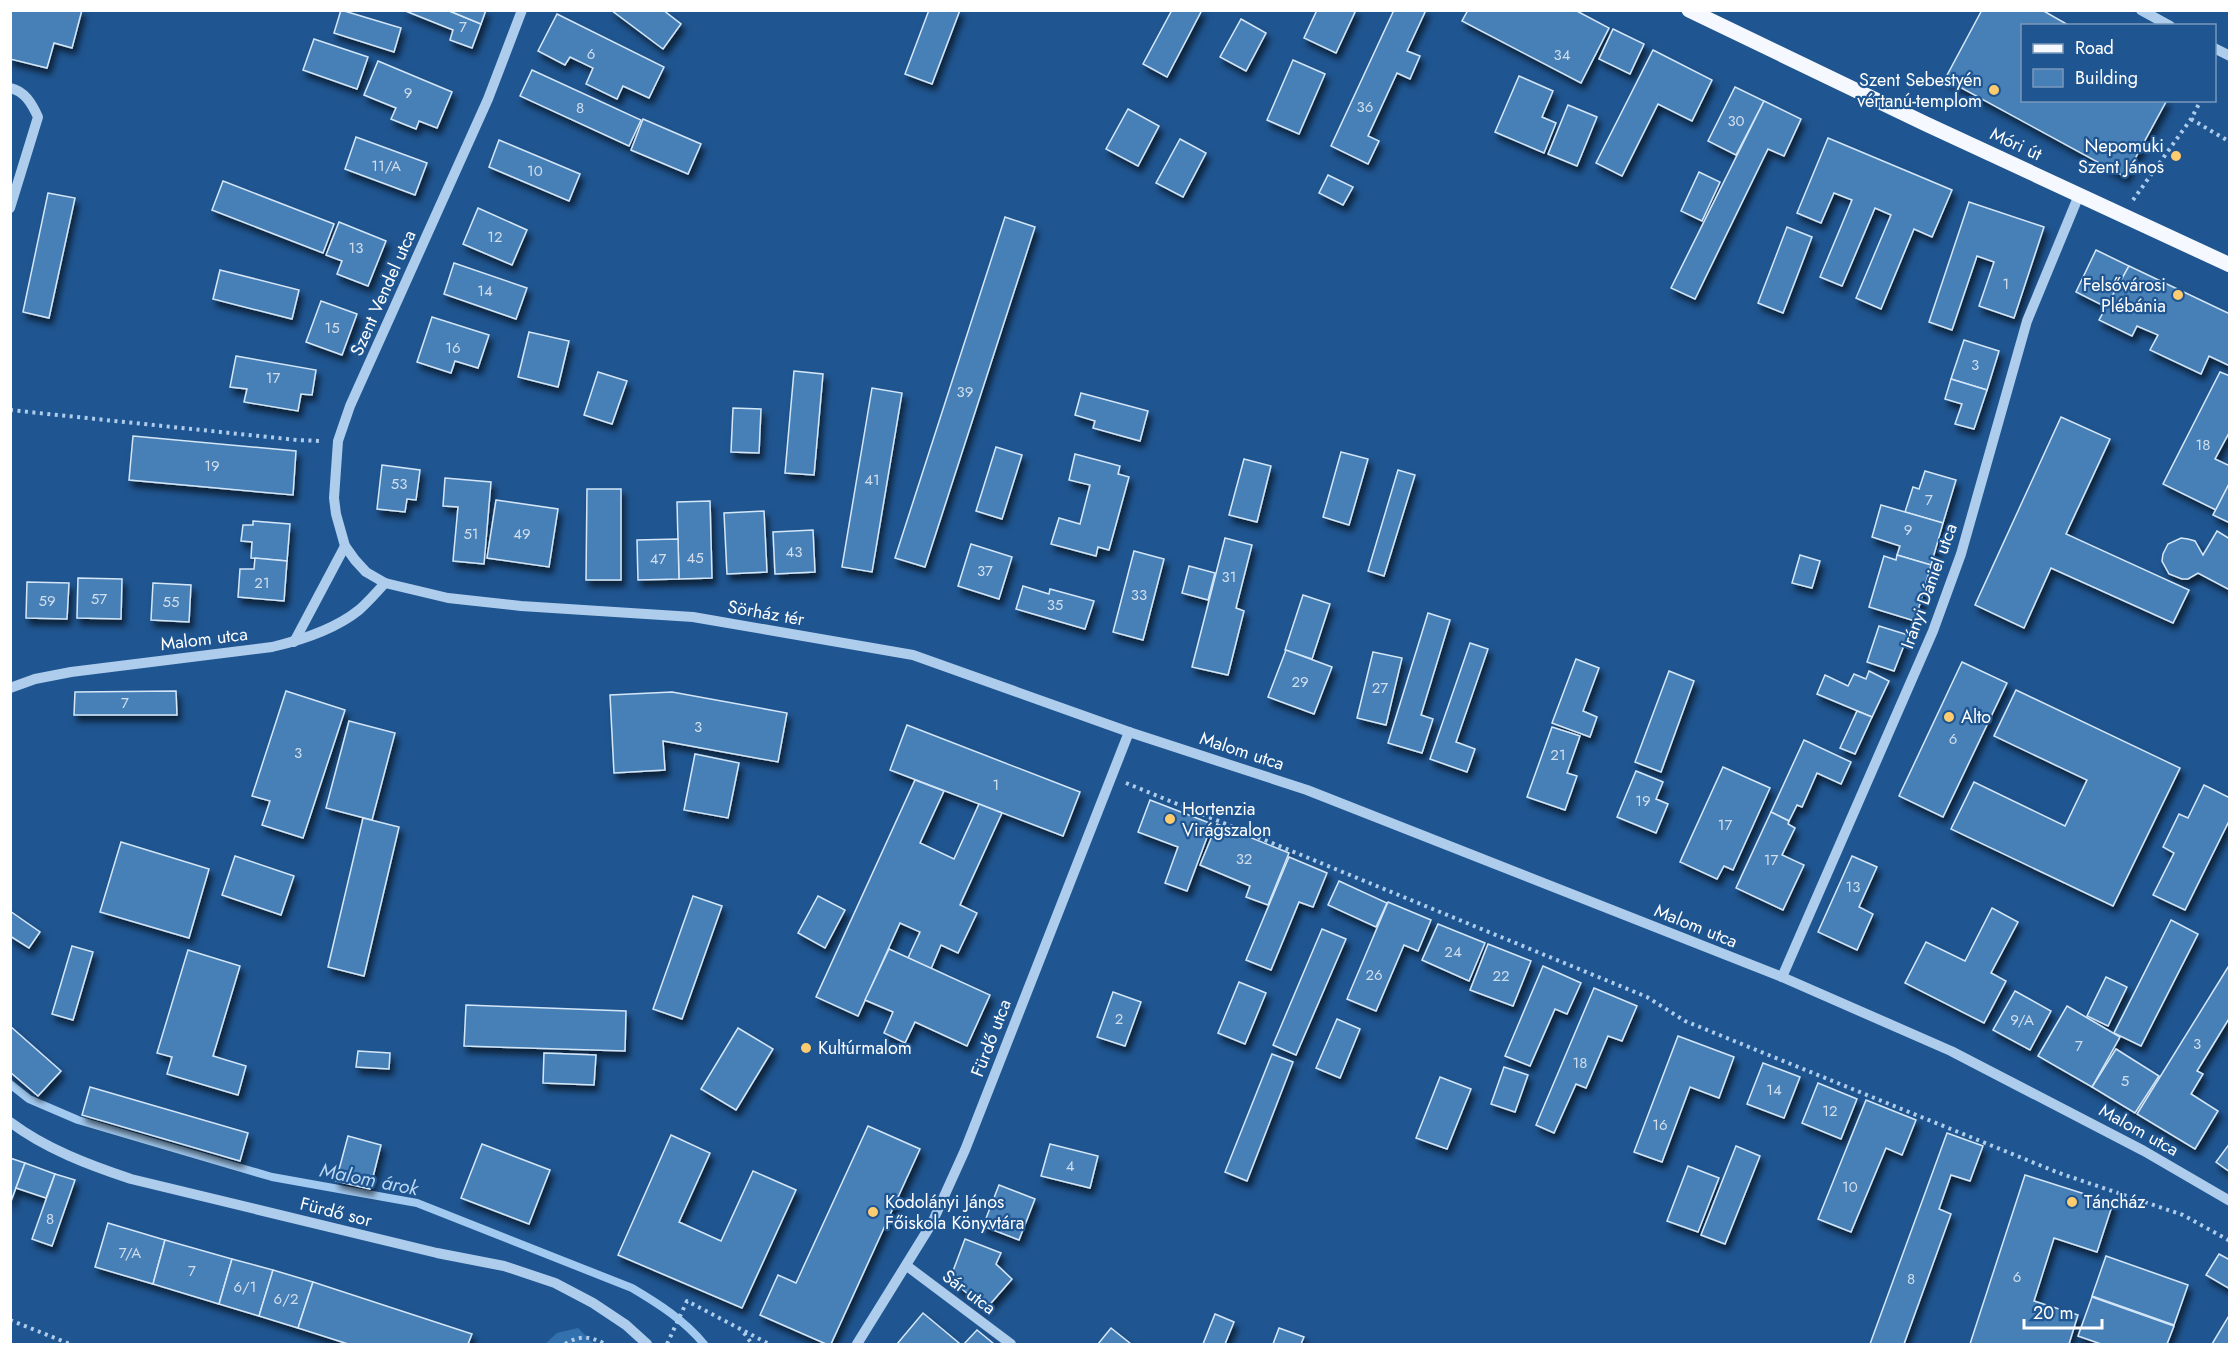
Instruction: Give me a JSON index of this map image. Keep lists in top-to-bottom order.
{
  "streets": {
    "main road": ["Móri út"],
    "street": [
      "Szent Vendel utca",
      "Irányi Dániel utca",
      "Sörház tér",
      "Malom utca",
      "Fürdő utca",
      "Fürdő sor",
      "Sár utca"
    ]
  },
  "crossings": [
    ["Móri út", "Irányi Dániel utca"],
    ["Szent Vendel utca", "Sörház tér"],
    ["Szent Vendel utca", "Malom utca"],
    ["Irányi Dániel utca", "Malom utca"],
    ["Sörház tér", "Malom utca"],
    ["Sörház tér", "Fürdő utca"],
    ["Malom utca", "Fürdő utca"],
    ["Fürdő utca", "Sár utca"]
  ],
  "water": ["Malom árok"],
  "places": [
    "Szent Sebestyén vértanú-templom",
    "Nepomuki Szent János",
    "Felsővárosi Plébánia",
    "Alto",
    "Hortenzia Virágszalon",
    "Kultúrmalom",
    "Táncház",
    "Kodolányi János Főiskola Könyvtára"
  ],
  "house_numbers": [
    "7",
    "6",
    "34",
    "9",
    "36",
    "8",
    "30",
    "11/A",
    "10",
    "12",
    "13",
    "1",
    "14",
    "15",
    "16",
    "3",
    "17",
    "39",
    "18",
    "19",
    "41",
    "53",
    "7",
    "9",
    "51",
    "49",
    "43",
    "45",
    "47",
    "37",
    "31",
    "21",
    "33",
    "57",
    "59",
    "55",
    "35",
    "29",
    "27",
    "7",
    "3",
    "6",
    "3",
    "21",
    "1",
    "19",
    "17",
    "32",
    "17",
    "13",
    "24",
    "26",
    "22",
    "2",
    "9/A",
    "3",
    "7",
    "18",
    "5",
    "14",
    "12",
    "16",
    "4",
    "10",
    "8",
    "7/A",
    "7",
    "6",
    "8",
    "6/1",
    "6/2"
  ],
  "legend": ["Road", "Building"],
  "scale_bar": "20 m"
}
